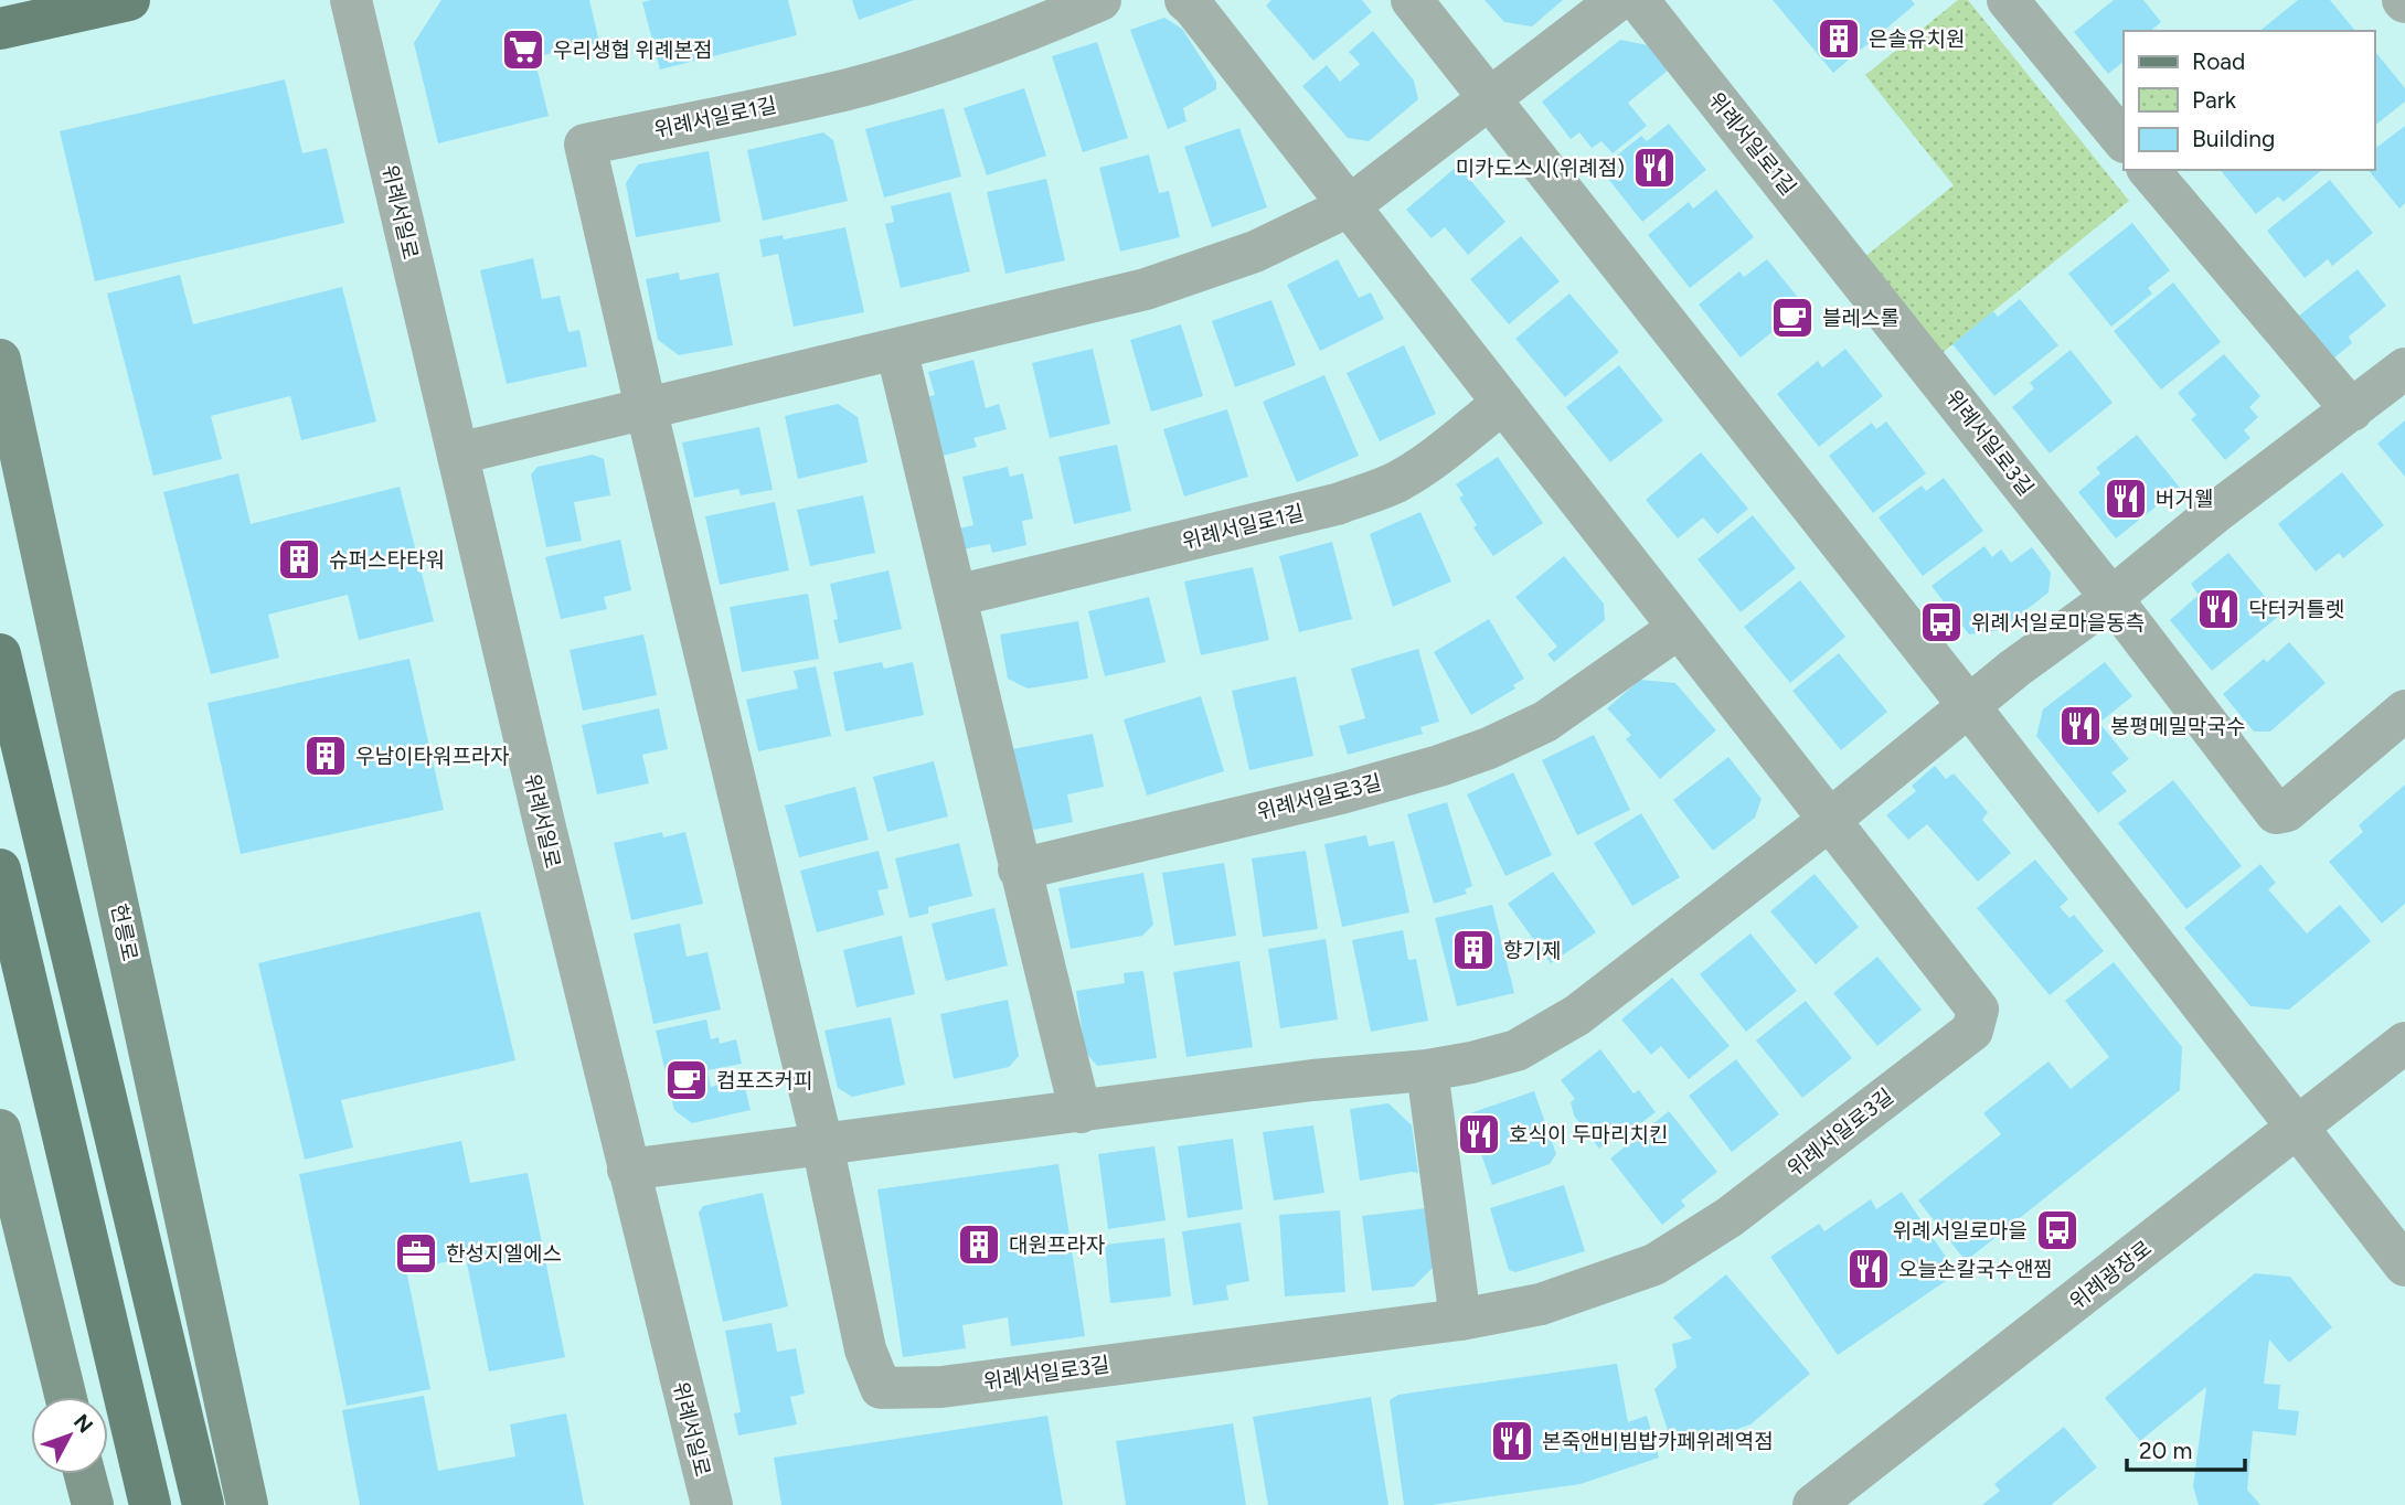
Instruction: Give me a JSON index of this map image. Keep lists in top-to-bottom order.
{
  "streets": {
    "main road": ["헌릉로"],
    "street": [
      "위례서일로1길",
      "위례서일로",
      "위례서일로3길",
      "위례광장로"
    ]
  },
  "crossings": [
    ["위례서일로1길", "위례서일로3길"]
  ],
  "places": {
    "building": [
      "은솔유치원",
      "슈퍼스타타워",
      "우남이타워프라자",
      "향기제",
      "대원프라자"
    ],
    "supermarket": ["우리생협 위례본점"],
    "restaurant": [
      "미카도스시(위례점)",
      "버거웰",
      "닥터커틀렛",
      "봉평메밀막국수",
      "호식이 두마리치킨",
      "오늘손칼국수앤찜",
      "본죽앤비빔밥카페위례역점"
    ],
    "cafe": ["블레스롤", "컴포즈커피"],
    "bus stop": ["위례서일로마을동측", "위례서일로마을"],
    "office": ["한성지엘에스"]
  },
  "legend": ["Road", "Park", "Building"],
  "scale_bar": "20 m",
  "north": "top right"
}
